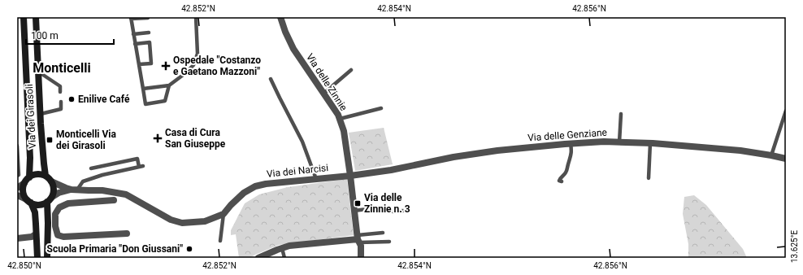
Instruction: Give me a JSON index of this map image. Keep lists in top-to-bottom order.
{
  "streets": {
    "main road": ["Via dei Girasoli"],
    "street": ["Via delle Zinnie", "Via delle Genziane", "Via dei Narcisi"]
  },
  "crossings": [
    ["Via delle Zinnie", "Via delle Genziane"],
    ["Via delle Zinnie", "Via dei Narcisi"],
    ["Via dei Girasoli", "Via dei Narcisi"],
    ["Via delle Genziane", "Via dei Narcisi"]
  ],
  "districts": ["Monticelli"],
  "places": {
    "health": ["Ospedale \"Costanzo e Gaetano Mazzoni\"", "Casa di Cura San Giuseppe"],
    "other": ["Enilive Café", "Scuola Primaria \"Don Giussani\""],
    "transit": ["Monticelli Via dei Girasoli", "Via delle Zinnie n. 3"]
  },
  "scale_bar": "100 m",
  "coordinates": [
    "42.852°N",
    "42.854°N",
    "42.856°N",
    "13.625°E",
    "42.850°N"
  ]
}
